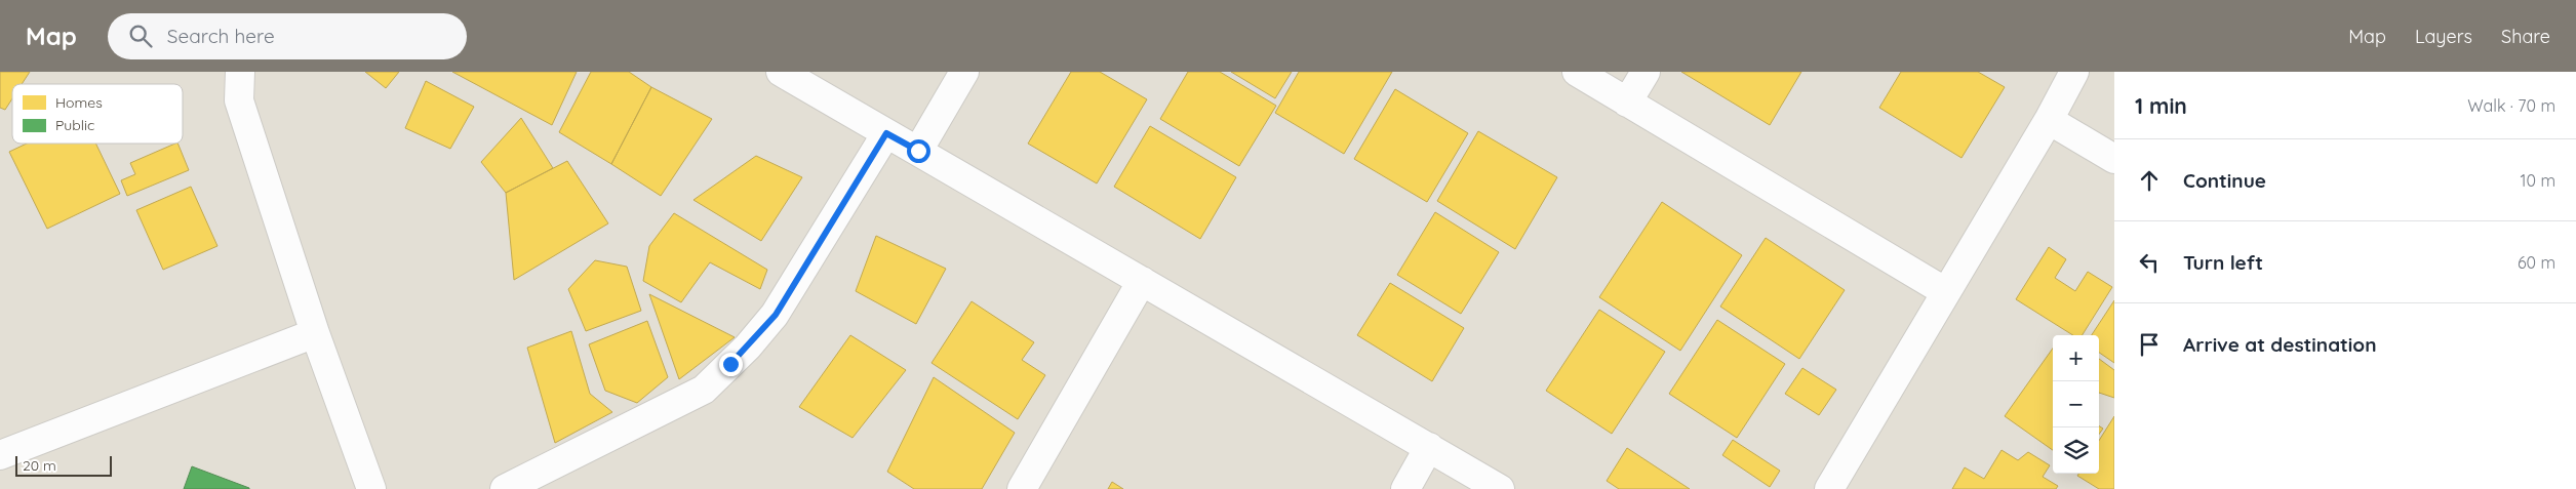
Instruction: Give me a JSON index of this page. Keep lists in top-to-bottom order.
{
  "legend": ["Homes", "Public"],
  "scale_bar": "20 m",
  "page": {
    "header": "Map",
    "search": "Search here",
    "nav": ["Map", "Layers", "Share"],
    "heading": ["1 min", "Walk · 70 m"],
    "list": [
      ["Continue", "10 m"],
      ["Turn left", "60 m"],
      "Arrive at destination"
    ],
    "map_buttons": ["+", "−"],
    "scale": "20 m"
  }
}
